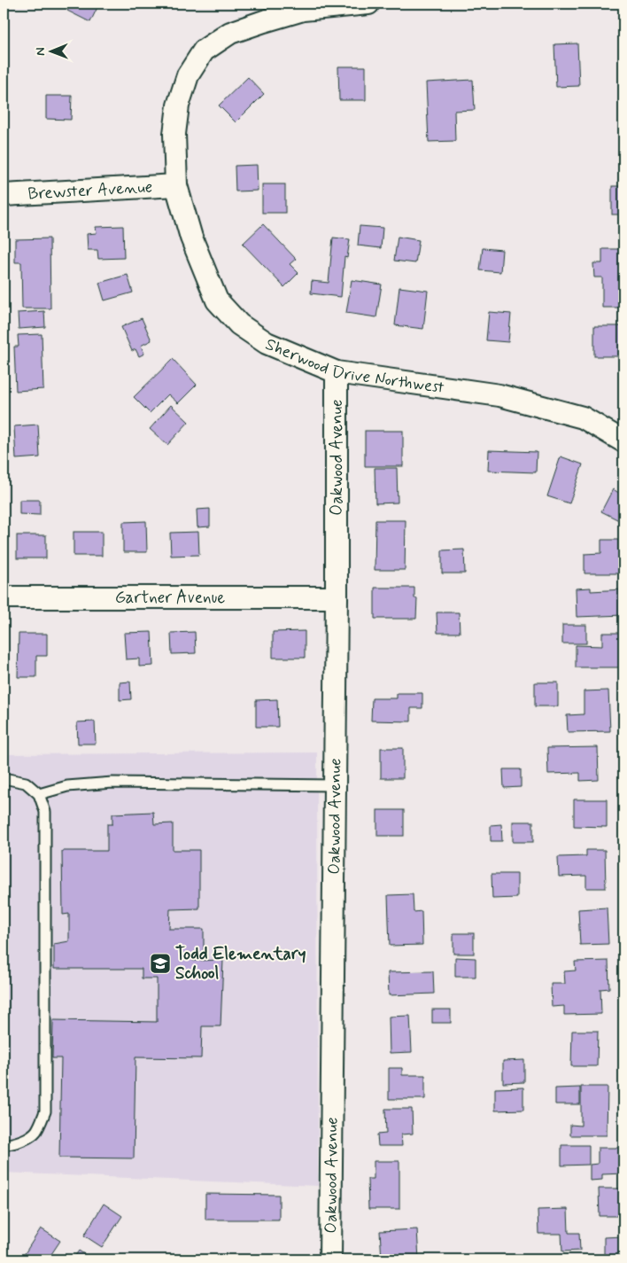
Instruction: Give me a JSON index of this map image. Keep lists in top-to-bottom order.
{
  "streets": {
    "street": [
      "Brewster Avenue",
      "Sherwood Drive Northwest",
      "Oakwood Avenue",
      "Gartner Avenue"
    ]
  },
  "crossings": [
    ["Brewster Avenue", "Sherwood Drive Northwest"],
    ["Sherwood Drive Northwest", "Oakwood Avenue"],
    ["Oakwood Avenue", "Gartner Avenue"]
  ],
  "places": {
    "school or university": ["Todd Elementary School"]
  },
  "north": "left"
}
